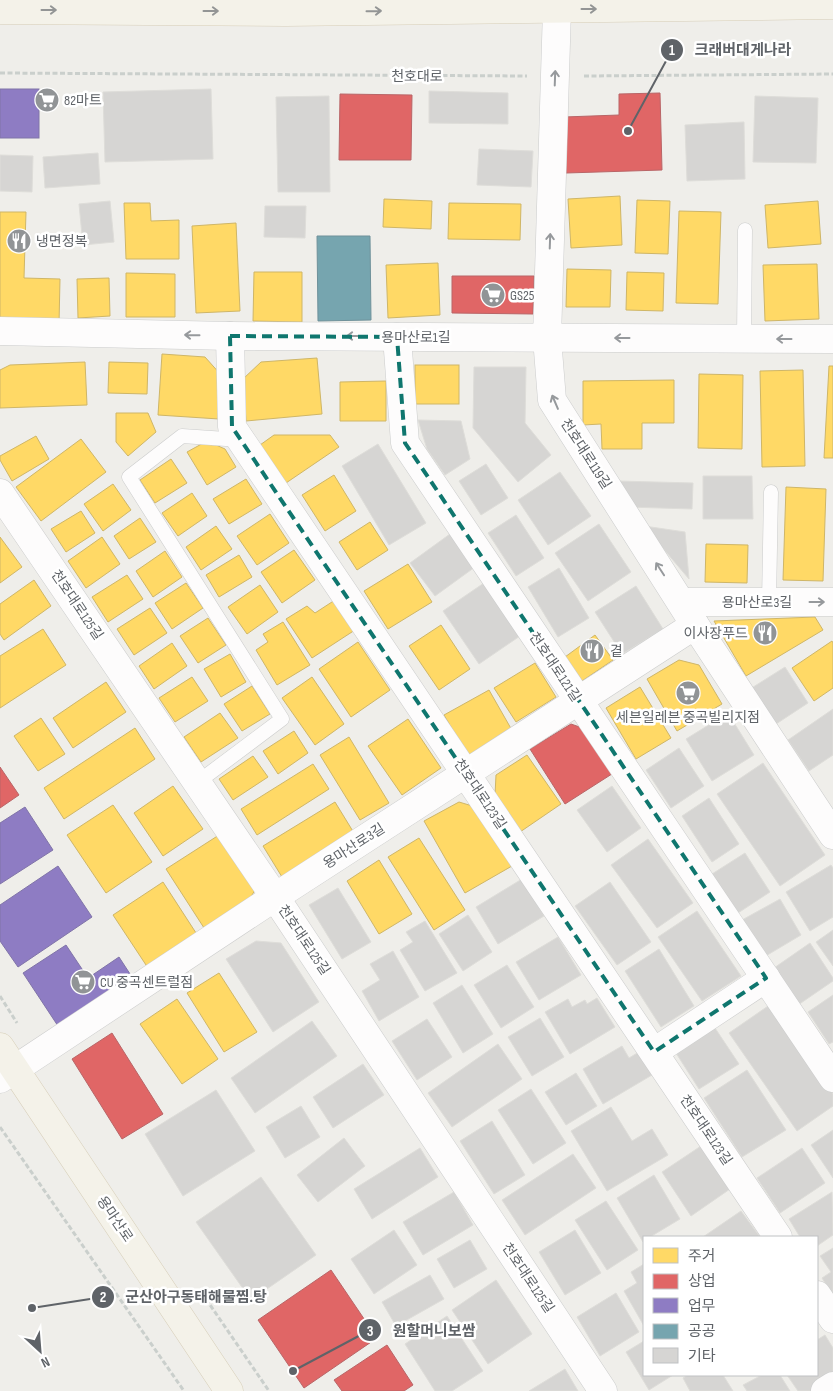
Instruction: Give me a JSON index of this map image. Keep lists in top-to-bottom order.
{
  "streets": {
    "main road": ["용마산로"],
    "street": [
      "용마산로1길",
      "천호대로119길",
      "용마산로3길",
      "천호대로125길",
      "천호대로121길",
      "천호대로123길"
    ],
    "path": ["천호대로"]
  },
  "crossings": [
    ["천호대로", "천호대로119길"],
    ["용마산로1길", "천호대로119길"],
    ["용마산로1길", "천호대로121길"],
    ["용마산로1길", "천호대로123길"],
    ["천호대로119길", "용마산로3길"],
    ["용마산로3길", "천호대로125길"],
    ["용마산로3길", "천호대로121길"],
    ["용마산로3길", "천호대로123길"],
    ["용마산로3길", "용마산로"]
  ],
  "one_way": ["용마산로1길", "천호대로119길"],
  "places": {
    "supermarket": [
      "82마트",
      "GS25",
      "세븐일레븐 중곡빌리지점",
      "CU 중곡센트럴점"
    ],
    "other": ["크래버대게나라", "군산아구동태해물찜.탕", "원할머니보쌈"],
    "restaurant": ["냉면정복", "이사장푸드", "곁"]
  },
  "legend": [
    "주거",
    "상업",
    "업무",
    "공공",
    "기타"
  ],
  "north": "bottom right"
}
